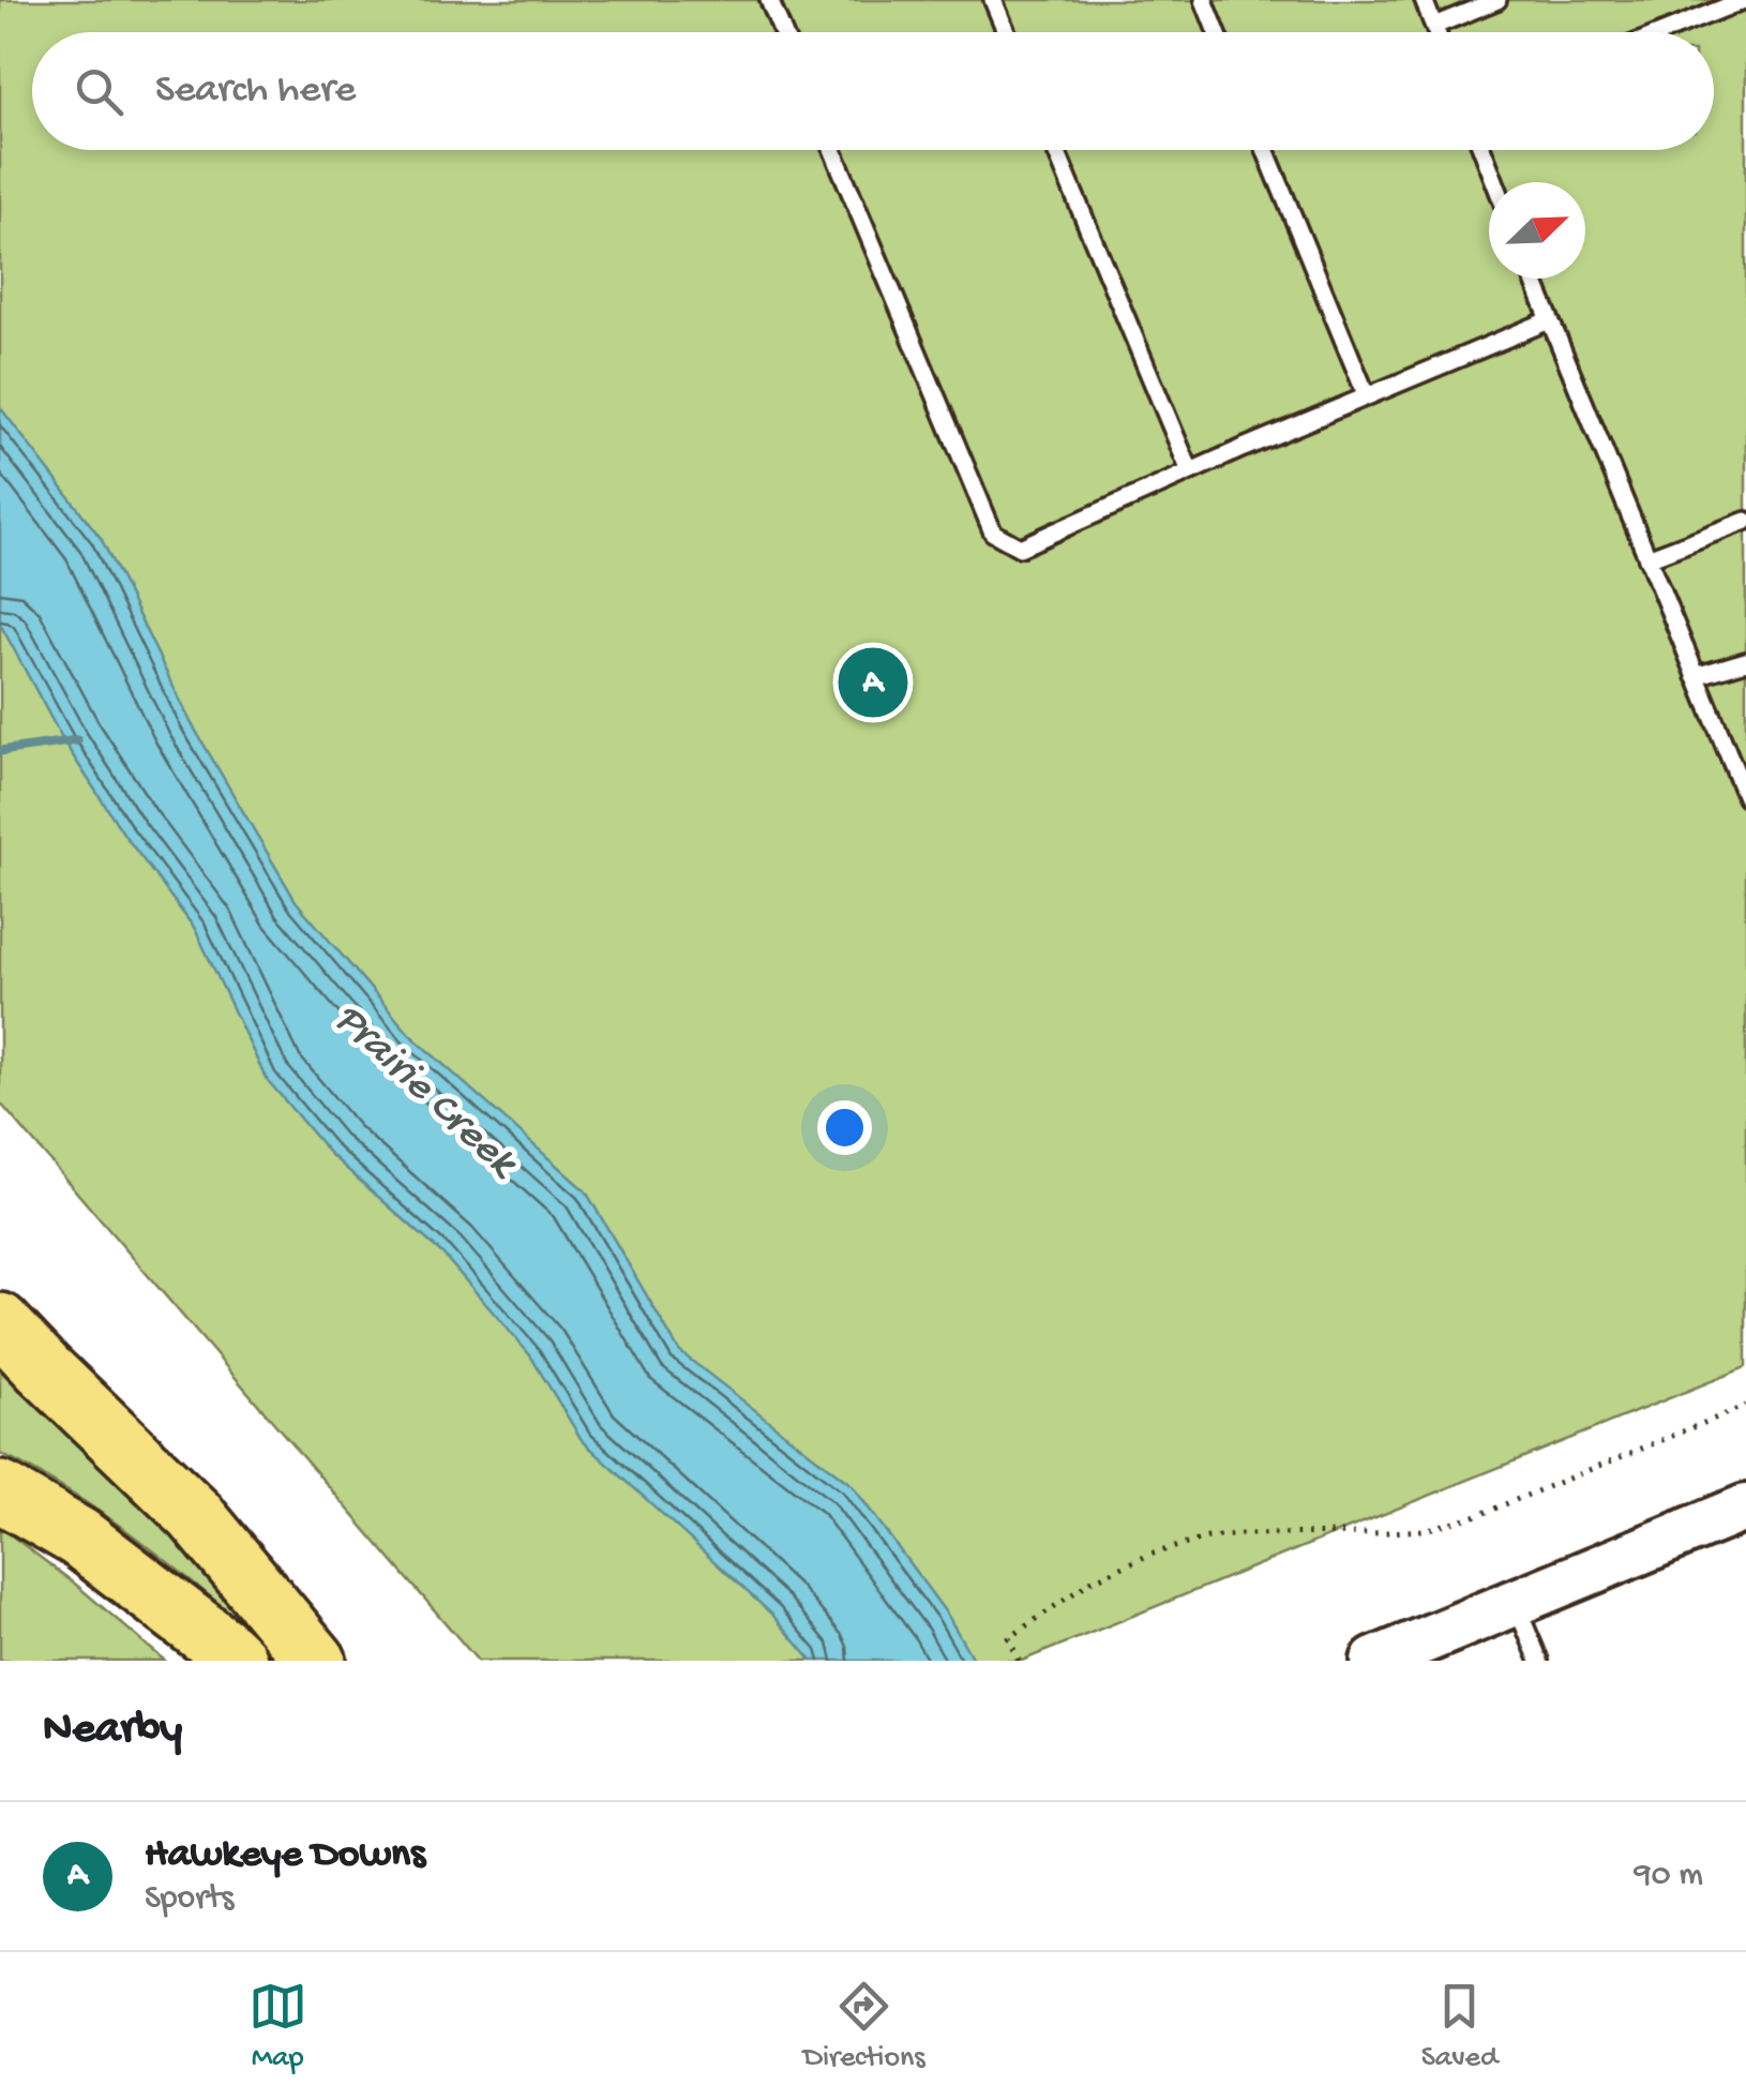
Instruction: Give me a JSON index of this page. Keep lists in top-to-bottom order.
{
  "water": ["Prairie Creek"],
  "north": "top right",
  "page": {
    "search": "Search here",
    "pins": "A",
    "heading": "Nearby",
    "list": [
      {
        "mark": "A",
        "name": "Hawkeye Downs",
        "note": "Sports",
        "value": "90 m"
      }
    ],
    "nav": ["Map", "Directions", "Saved"]
  }
}
